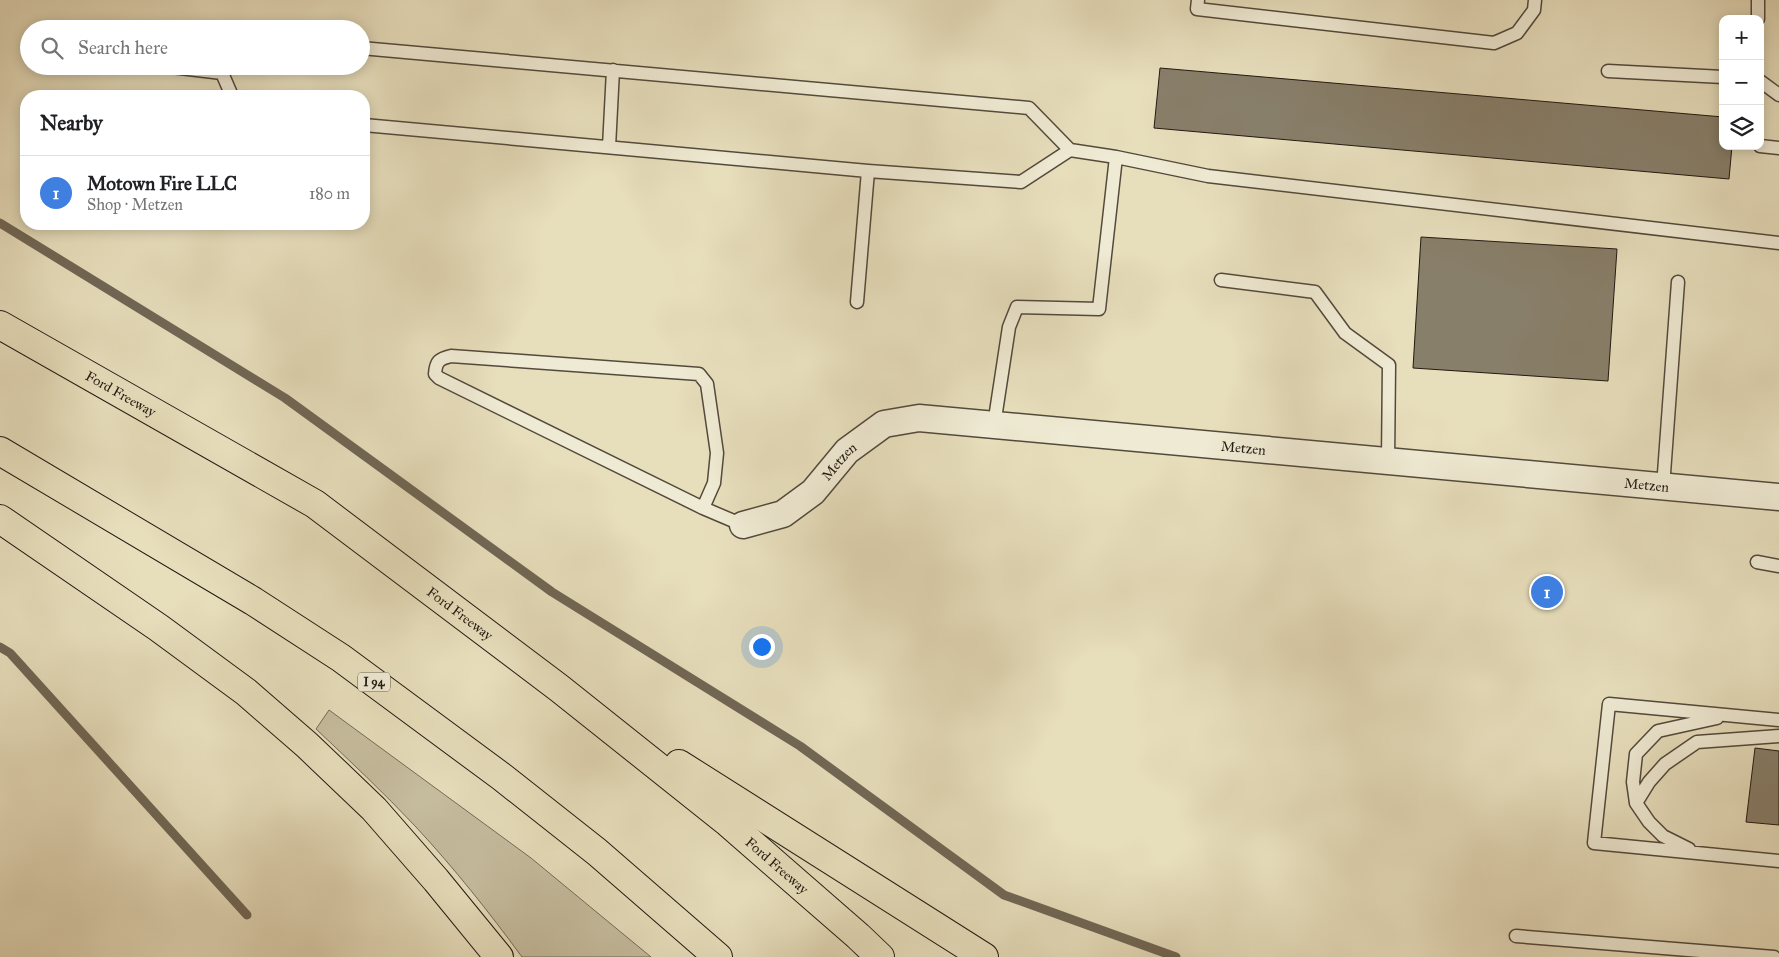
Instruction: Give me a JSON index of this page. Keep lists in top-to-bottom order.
{
  "streets": {
    "highway": ["Ford Freeway", "I 94"],
    "street": ["Metzen"]
  },
  "page": {
    "map_buttons": ["+", "−"],
    "search": "Search here",
    "heading": "Nearby",
    "list": [
      {
        "mark": "1",
        "name": "Motown Fire LLC",
        "note": "Shop · Metzen",
        "value": "180 m"
      }
    ],
    "pins": "1"
  }
}
